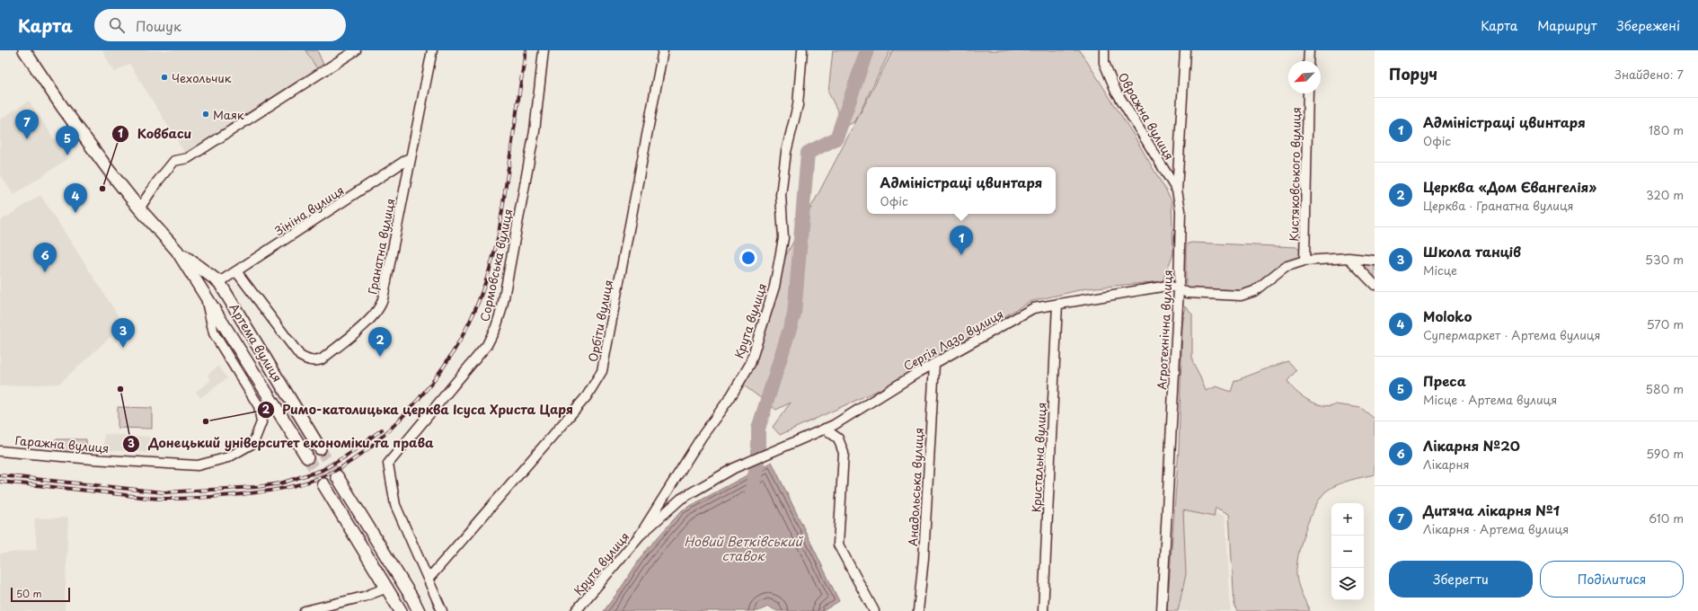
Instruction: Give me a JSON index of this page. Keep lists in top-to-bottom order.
{
  "streets": {
    "main road": ["Артема вулиця"],
    "street": [
      "Овражна вулиця",
      "Кистяковського вулиця",
      "Зініна вулиця",
      "Гранатна вулиця",
      "Сормовська вулиця",
      "Орбіти вулиця",
      "Крута вулиця",
      "Агротехнічна вулиця",
      "Сергія Лазо вулиця",
      "Гаражна вулиця",
      "Кристальна вулиця",
      "Анадольська вулиця"
    ]
  },
  "crossings": [
    ["Овражна вулиця", "Агротехнічна вулиця"],
    ["Кистяковського вулиця", "Сергія Лазо вулиця"],
    ["Зініна вулиця", "Гранатна вулиця"],
    ["Зініна вулиця", "Артема вулиця"],
    ["Сормовська вулиця", "Орбіти вулиця"],
    ["Крута вулиця", "Сергія Лазо вулиця"],
    ["Агротехнічна вулиця", "Сергія Лазо вулиця"],
    ["Сергія Лазо вулиця", "Кристальна вулиця"],
    ["Сергія Лазо вулиця", "Анадольська вулиця"],
    ["Артема вулиця", "Гаражна вулиця"]
  ],
  "water": ["Новий Ветківський ставок"],
  "places": [
    "Чехольчик",
    "Маяк",
    "Ковбаси",
    "Донецький університет економіки та права",
    "Римо-католицька церква Ісуса Христа Царя"
  ],
  "scale_bar": "50 m",
  "north": "bottom left",
  "page": {
    "header": "Карта",
    "search": "Пошук",
    "nav": ["Карта", "Маршрут", "Збережені"],
    "heading": ["Поруч", "Знайдено: 7"],
    "list": [
      {
        "mark": "1",
        "name": "Адміністраці цвинтаря",
        "note": "Офіс",
        "value": "180 m"
      },
      {
        "mark": "2",
        "name": "Церква «Дом Євангелія»",
        "note": "Церква · Гранатна вулиця",
        "value": "320 m"
      },
      {
        "mark": "3",
        "name": "Школа танців",
        "note": "Місце",
        "value": "530 m"
      },
      {
        "mark": "4",
        "name": "Moloko",
        "note": "Супермаркет · Артема вулиця",
        "value": "570 m"
      },
      {
        "mark": "5",
        "name": "Преса",
        "note": "Місце · Артема вулиця",
        "value": "580 m"
      },
      {
        "mark": "6",
        "name": "Лікарня №20",
        "note": "Лікарня",
        "value": "590 m"
      },
      {
        "mark": "7",
        "name": "Дитяча лікарня №1",
        "note": "Лікарня · Артема вулиця",
        "value": "610 m"
      }
    ],
    "pins": [
      "7",
      "5",
      "4",
      "1",
      "6",
      "3",
      "2"
    ],
    "popup": ["Адміністраці цвинтаря", "Офіс"],
    "map_buttons": ["+", "−"],
    "buttons": ["Зберегти", "Поділитися"],
    "scale": "50 m"
  }
}
